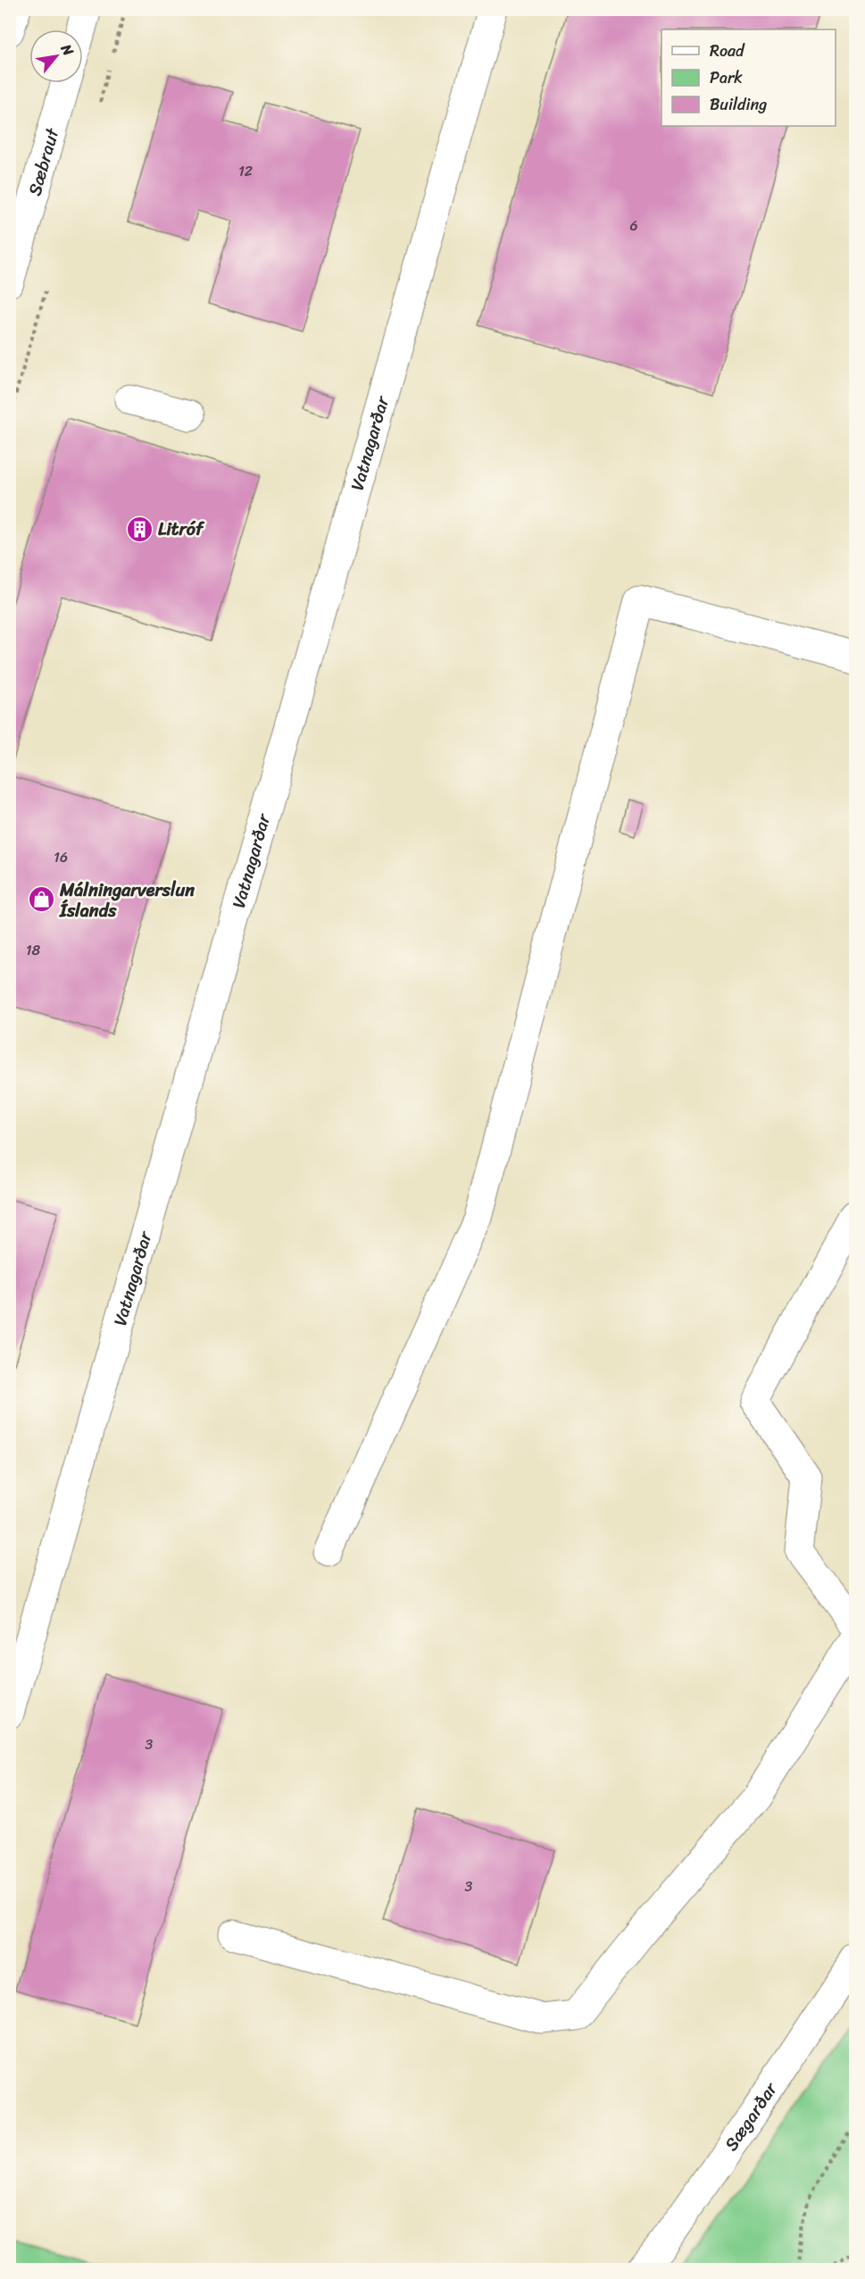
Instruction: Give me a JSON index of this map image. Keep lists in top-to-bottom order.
{
  "streets": {
    "street": ["Sæbraut", "Vatnagarðar", "Sægarðar"]
  },
  "places": {
    "building": ["Litróf"],
    "shop": ["Málningarverslun Íslands"]
  },
  "house_numbers": [
    "12",
    "6",
    "16",
    "18",
    "3",
    "3"
  ],
  "legend": ["Road", "Park", "Building"],
  "north": "top right"
}
